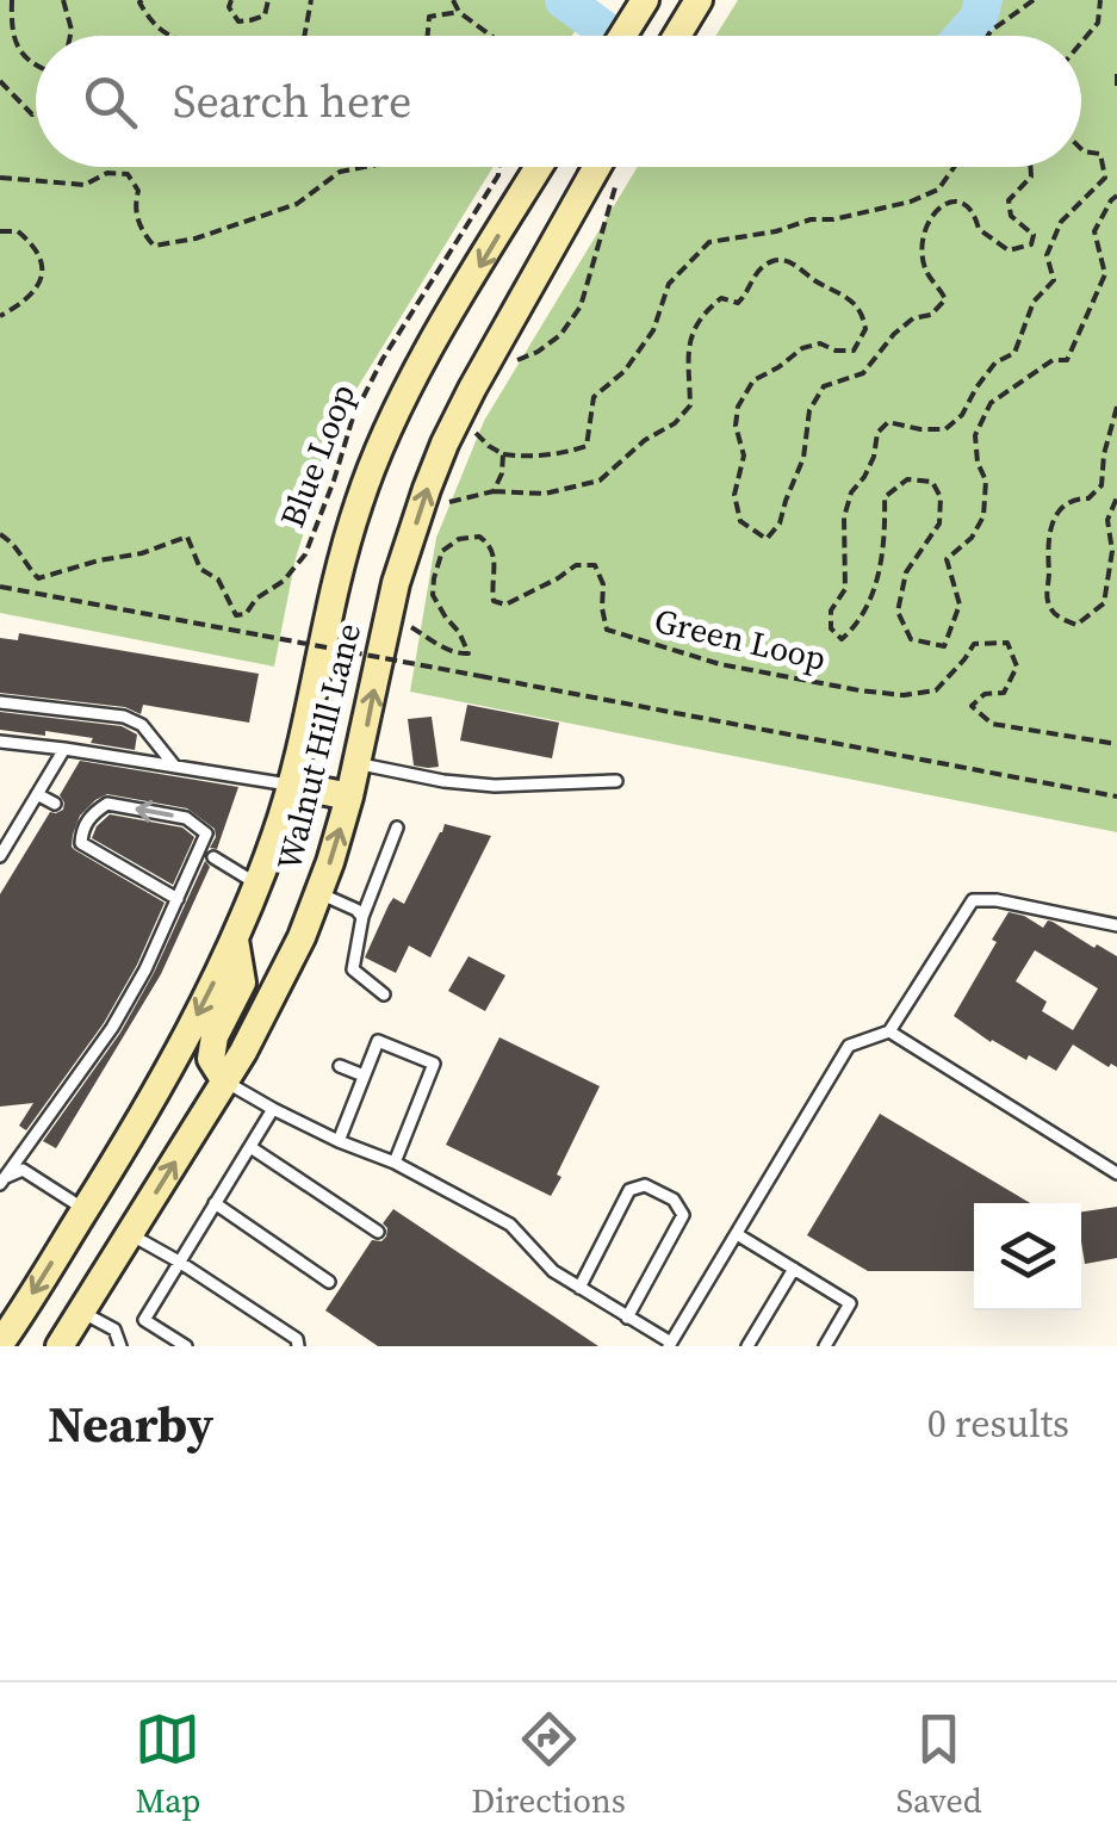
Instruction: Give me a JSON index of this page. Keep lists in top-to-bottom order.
{
  "streets": {
    "main road": ["Walnut Hill Lane"],
    "path": ["Blue Loop", "Green Loop"]
  },
  "page": {
    "search": "Search here",
    "heading": ["Nearby", "0 results"],
    "nav": ["Map", "Directions", "Saved"]
  }
}
